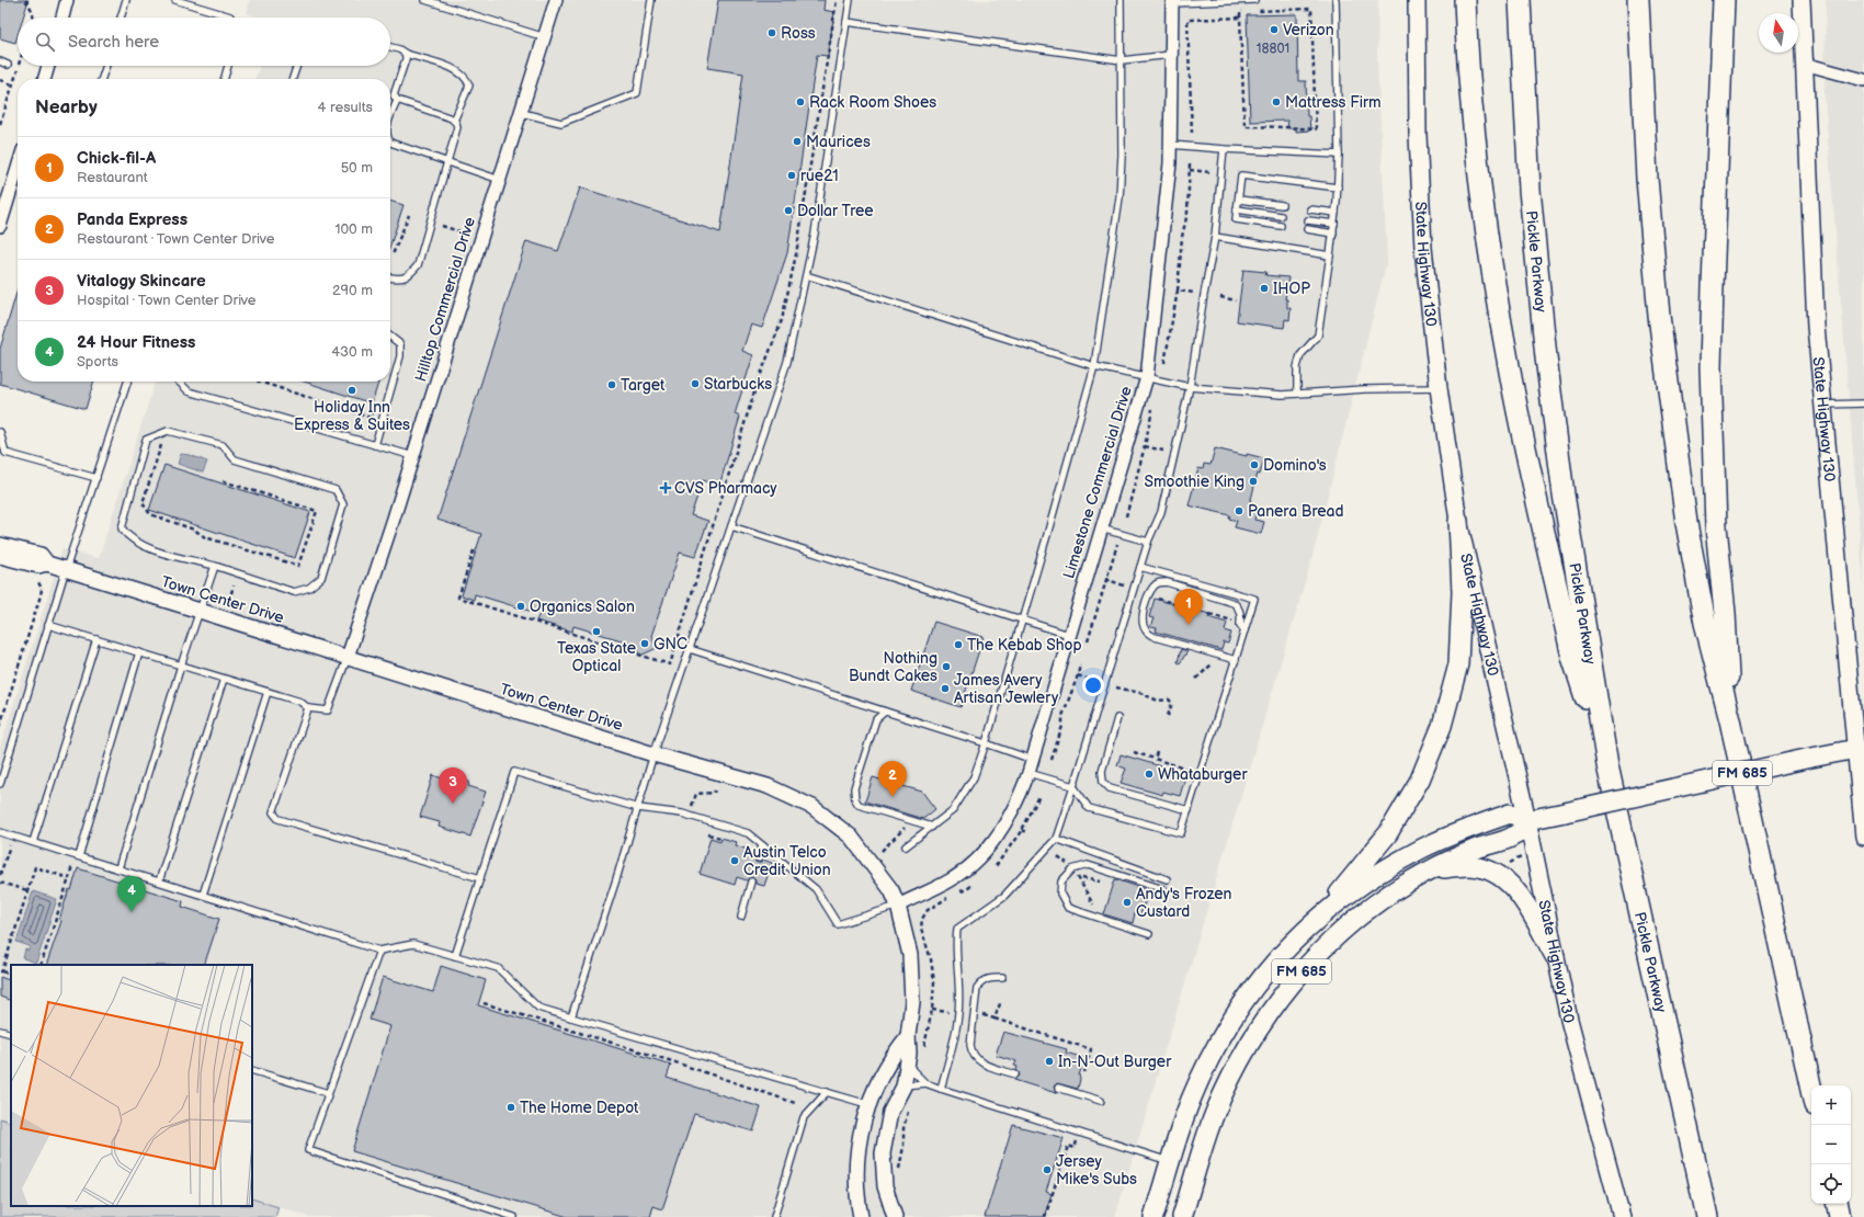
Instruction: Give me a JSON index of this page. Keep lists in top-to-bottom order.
{
  "streets": {
    "highway": ["Pickle Parkway"],
    "main road": ["State Highway 130", "FM 685"],
    "street": ["Hilltop Commercial Drive", "Limestone Commercial Drive", "Town Center Drive"]
  },
  "crossings": [
    ["State Highway 130", "FM 685"],
    ["Hilltop Commercial Drive", "Town Center Drive"],
    ["Limestone Commercial Drive", "Town Center Drive"]
  ],
  "places": {
    "other": [
      "Verizon",
      "Ross",
      "Rack Room Shoes",
      "Mattress Firm",
      "Maurices",
      "rue21",
      "Dollar Tree",
      "IHOP",
      "Starbucks",
      "Target",
      "Holiday Inn Express & Suites",
      "Domino's",
      "Smoothie King",
      "Panera Bread",
      "Organics Salon",
      "Texas State Optical",
      "GNC",
      "The Kebab Shop",
      "Nothing Bundt Cakes",
      "James Avery Artisan Jewlery",
      "Whataburger",
      "Austin Telco Credit Union",
      "Andy's Frozen Custard",
      "In-N-Out Burger",
      "The Home Depot",
      "Jersey Mike's Subs"
    ],
    "health": ["CVS Pharmacy"]
  },
  "house_numbers": ["18801"],
  "north": "top",
  "page": {
    "search": "Search here",
    "heading": ["Nearby", "4 results"],
    "list": [
      {
        "mark": "1",
        "name": "Chick-fil-A",
        "note": "Restaurant",
        "value": "50 m"
      },
      {
        "mark": "2",
        "name": "Panda Express",
        "note": "Restaurant · Town Center Drive",
        "value": "100 m"
      },
      {
        "mark": "3",
        "name": "Vitalogy Skincare",
        "note": "Hospital · Town Center Drive",
        "value": "290 m"
      },
      {
        "mark": "4",
        "name": "24 Hour Fitness",
        "note": "Sports",
        "value": "430 m"
      }
    ],
    "pins": [
      "1",
      "2",
      "3",
      "4"
    ],
    "map_buttons": ["+", "−"]
  }
}
